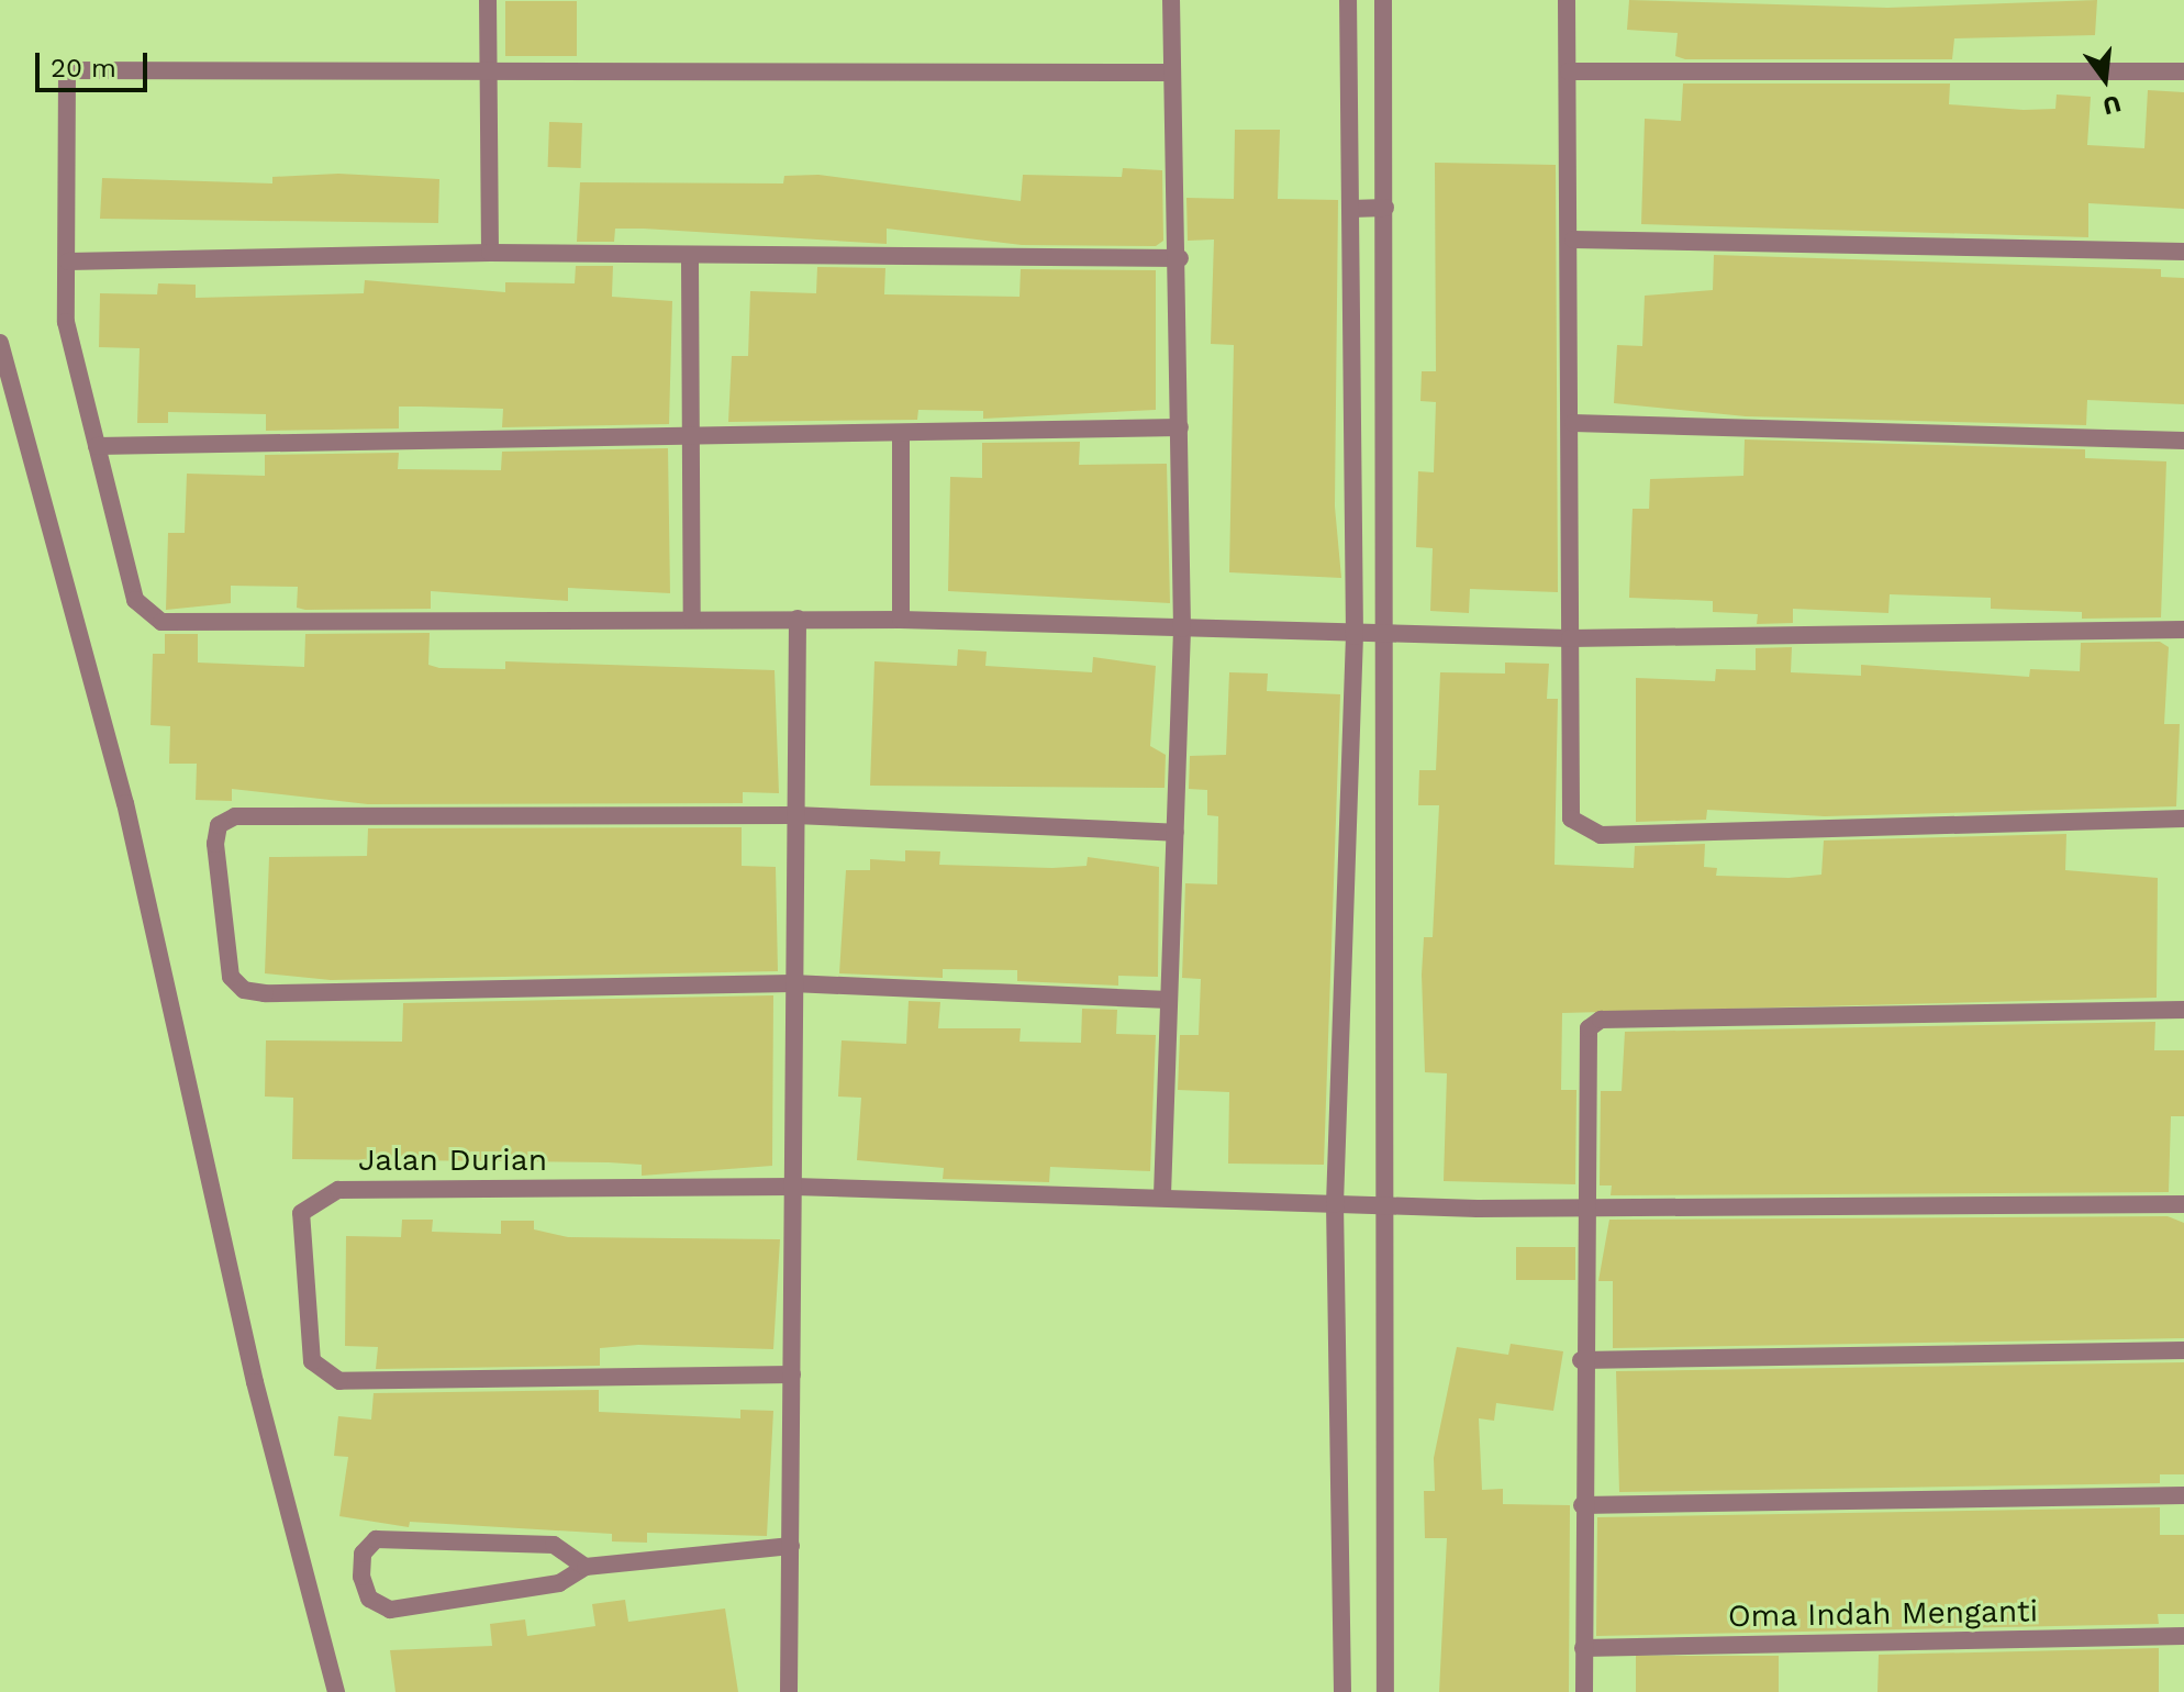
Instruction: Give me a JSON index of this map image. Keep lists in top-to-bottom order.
{
  "streets": {
    "street": ["Jalan Durian", "Oma Indah Menganti"]
  },
  "scale_bar": "20 m",
  "north": "bottom"
}
